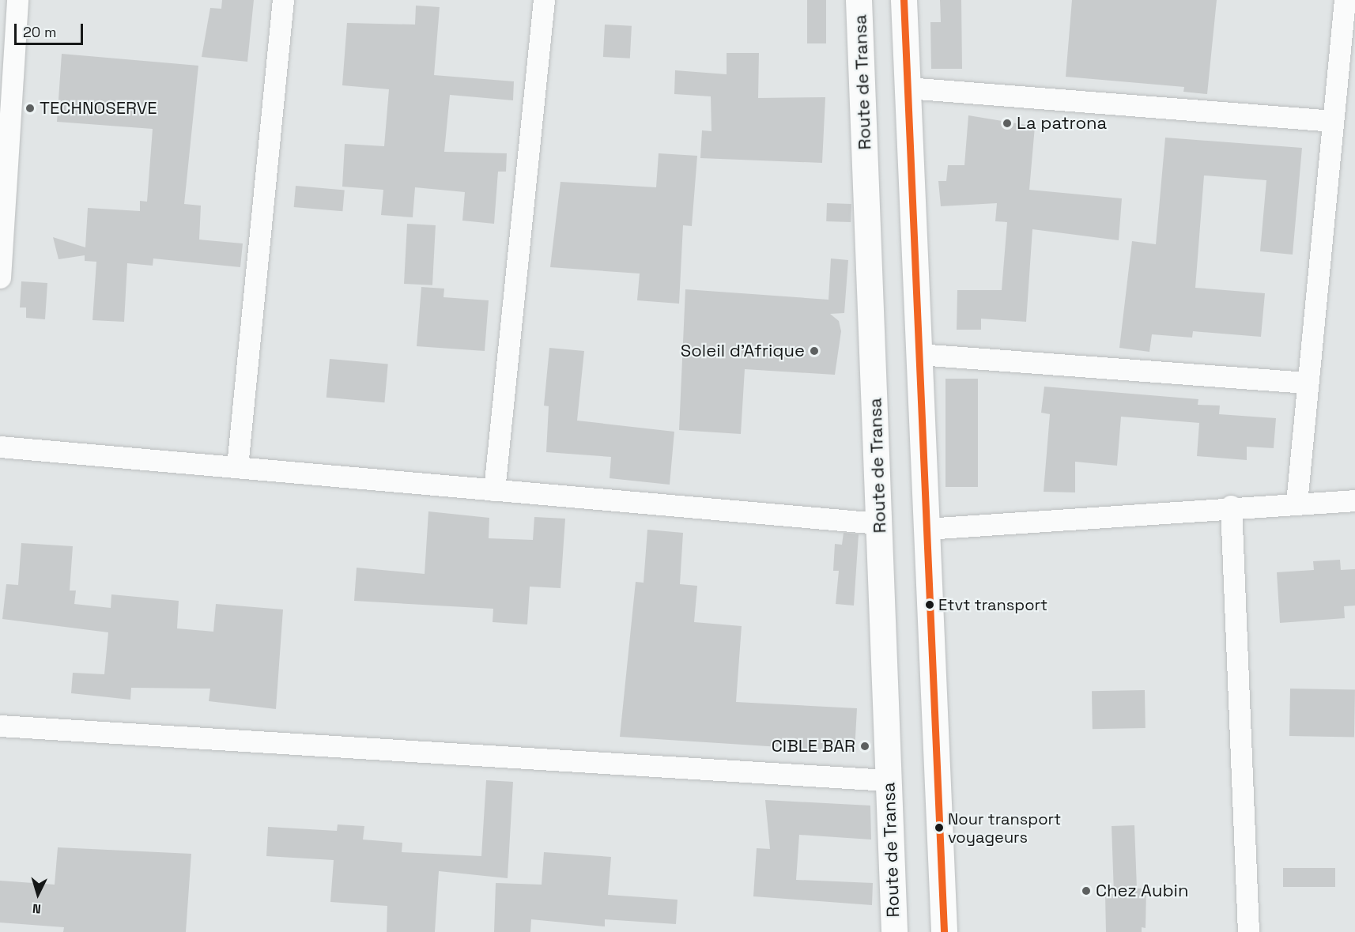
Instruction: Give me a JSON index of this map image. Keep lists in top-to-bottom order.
{
  "streets": {
    "main road": ["Route de Transa"]
  },
  "places": [
    "TECHNOSERVE",
    "La patrona",
    "Soleil d'Afrique",
    "Etvt transport",
    "CIBLE BAR",
    "Nour transport voyageurs",
    "Chez Aubin"
  ],
  "scale_bar": "20 m",
  "north": "bottom"
}
